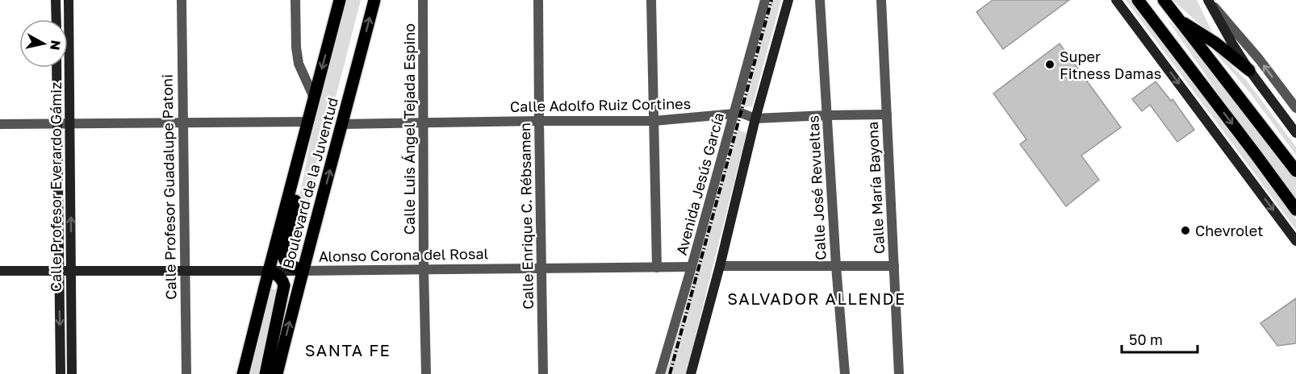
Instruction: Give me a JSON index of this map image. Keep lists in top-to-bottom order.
{
  "streets": {
    "main road": ["Boulevard de la Juventud"],
    "street": [
      "Calle Adolfo Ruiz Cortines",
      "Calle Luis Ángel Tejada Espino",
      "Avenida Jesús García",
      "Calle Profesor Everardo Gámiz",
      "Calle Profesor Guadalupe Patoni",
      "Calle José Revueltas",
      "Calle María Bayona",
      "Calle Enrique C. Rébsamen",
      "Alonso Corona del Rosal"
    ]
  },
  "crossings": [
    ["Calle Adolfo Ruiz Cortines", "Calle Luis Ángel Tejada Espino"],
    ["Calle Adolfo Ruiz Cortines", "Boulevard de la Juventud"],
    ["Calle Adolfo Ruiz Cortines", "Avenida Jesús García"],
    ["Calle Adolfo Ruiz Cortines", "Calle José Revueltas"],
    ["Calle Adolfo Ruiz Cortines", "Calle María Bayona"],
    ["Calle Adolfo Ruiz Cortines", "Calle Enrique C. Rébsamen"],
    ["Calle Luis Ángel Tejada Espino", "Alonso Corona del Rosal"],
    ["Boulevard de la Juventud", "Alonso Corona del Rosal"],
    ["Avenida Jesús García", "Alonso Corona del Rosal"],
    ["Calle Profesor Everardo Gámiz", "Alonso Corona del Rosal"],
    ["Calle Profesor Guadalupe Patoni", "Alonso Corona del Rosal"],
    ["Calle Enrique C. Rébsamen", "Alonso Corona del Rosal"]
  ],
  "districts": ["SALVADOR ALLENDE", "SANTA FE"],
  "places": ["Super Fitness Damas", "Chevrolet"],
  "scale_bar": "50 m",
  "north": "right"
}
